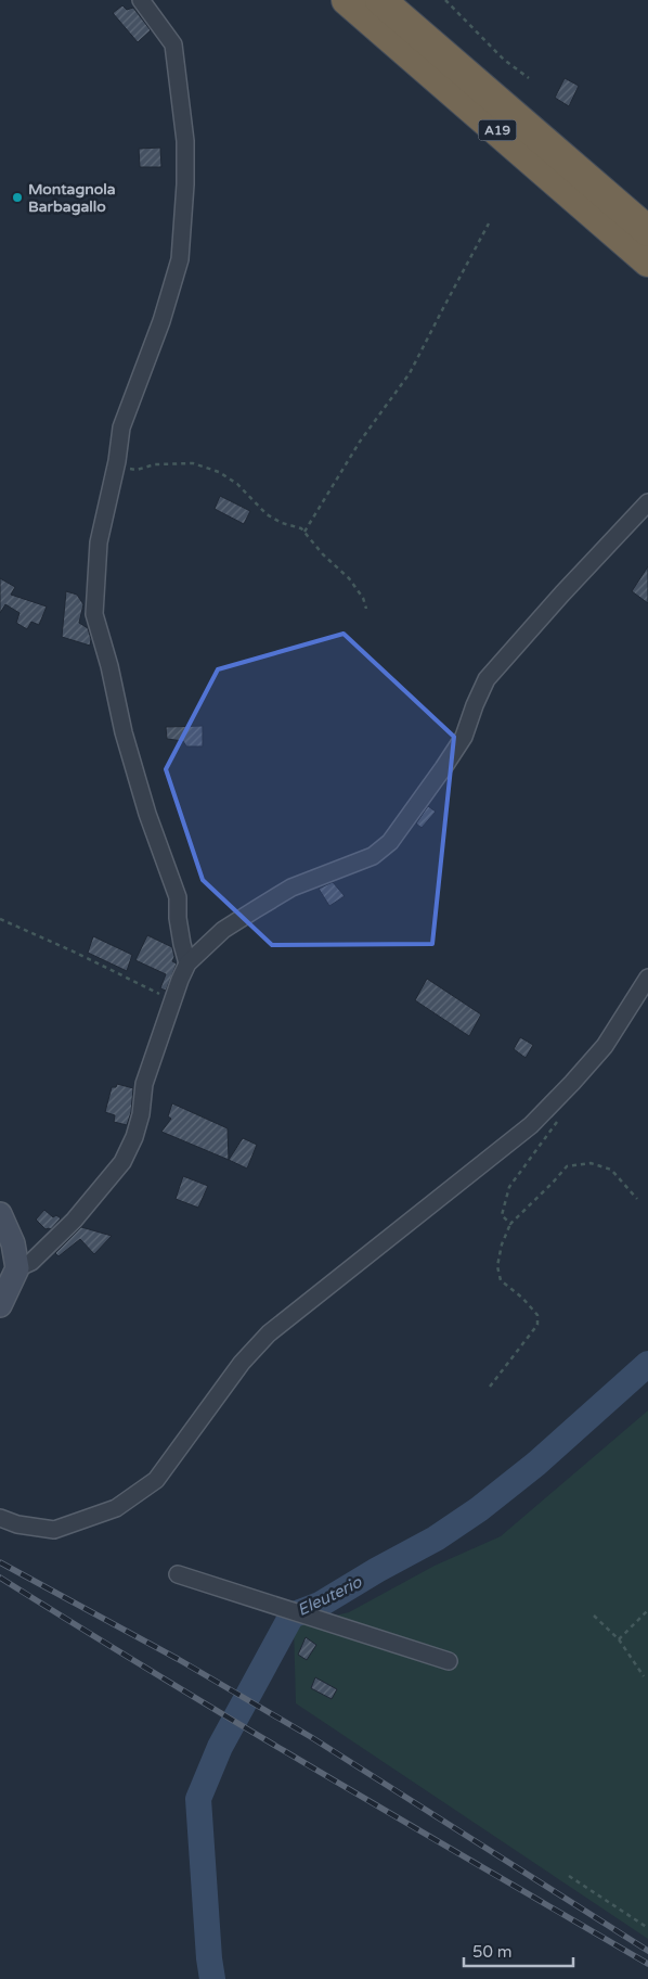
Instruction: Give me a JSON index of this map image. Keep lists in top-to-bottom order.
{
  "streets": {
    "highway": ["A19"]
  },
  "water": ["Eleuterio"],
  "places": ["Montagnola Barbagallo"],
  "scale_bar": "50 m"
}
